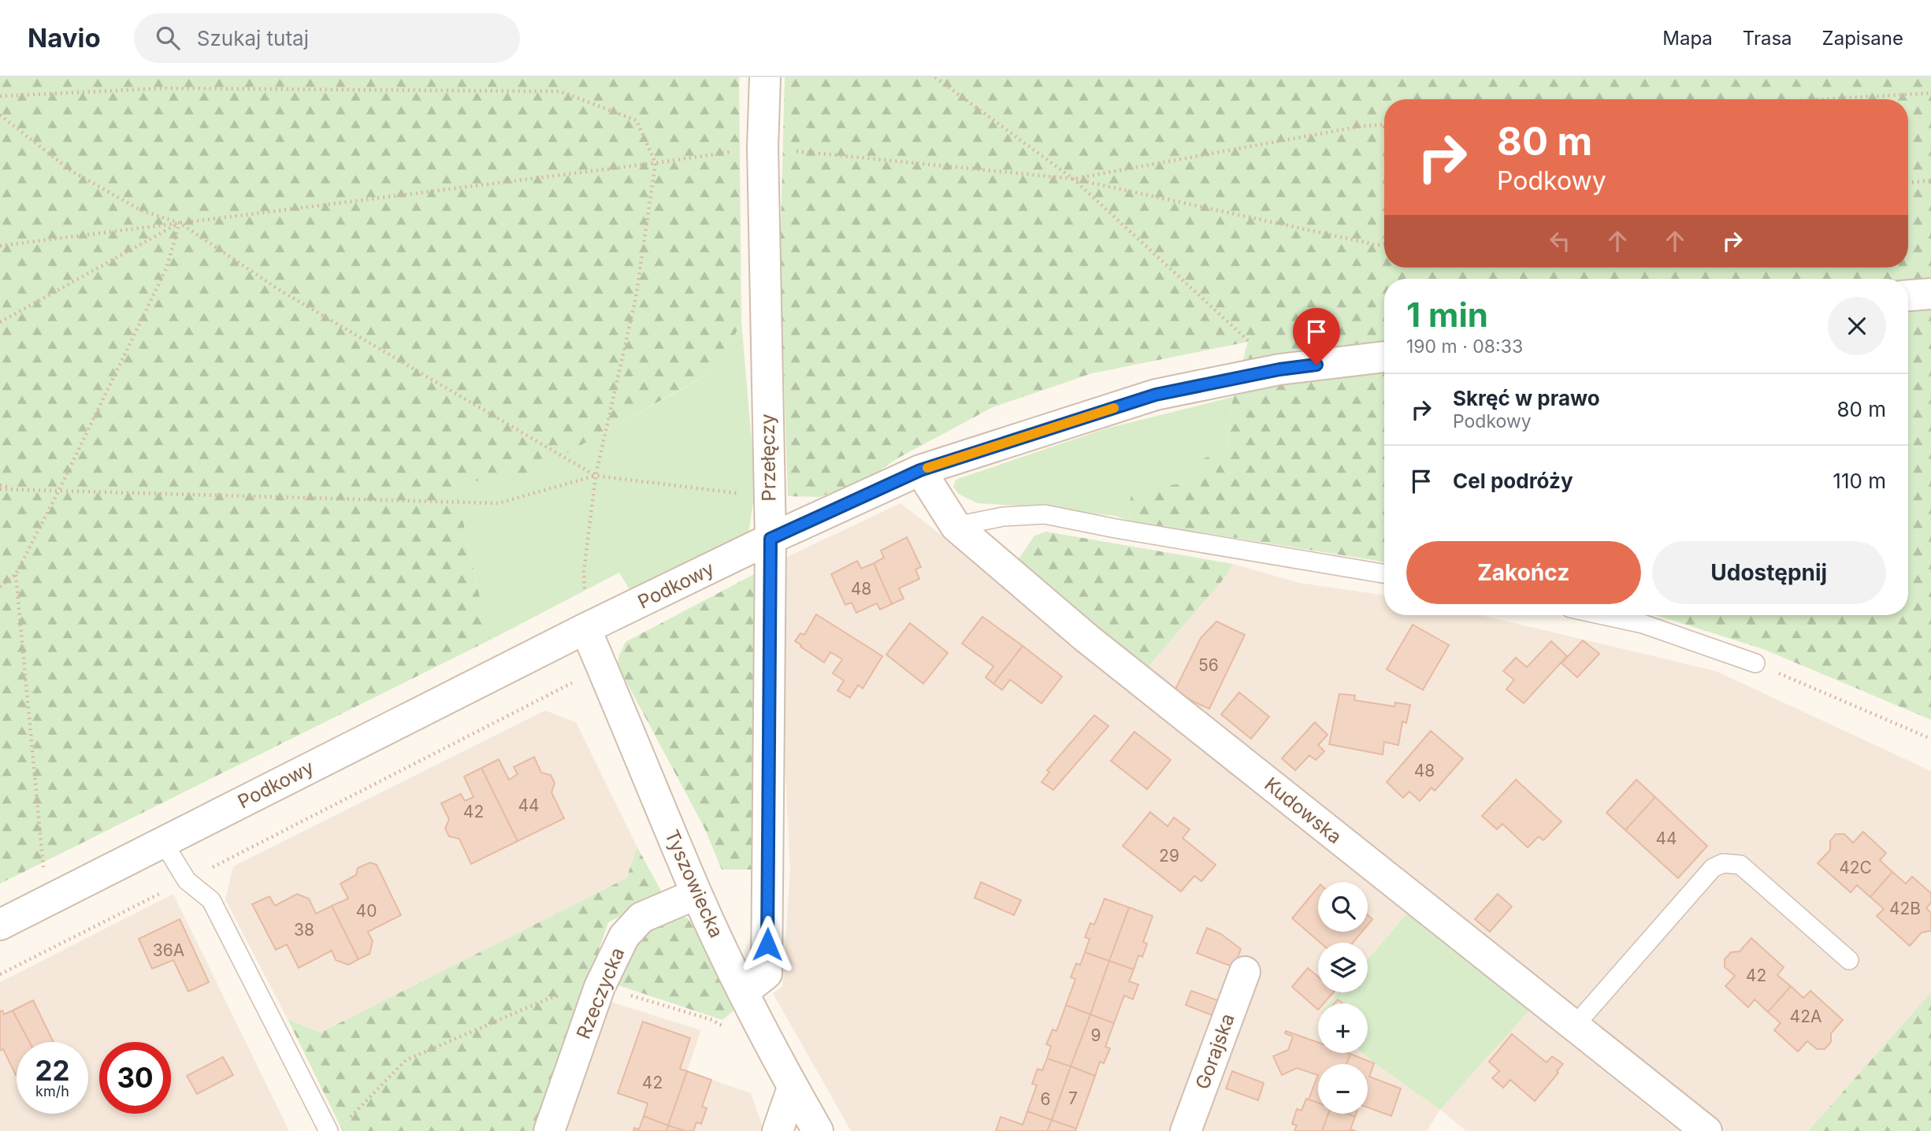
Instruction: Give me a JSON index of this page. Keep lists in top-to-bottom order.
{
  "streets": {
    "street": [
      "Przełęczy",
      "Podkowy",
      "Kudowska",
      "Tyszowiecka",
      "Rzeczycka",
      "Gorajska"
    ]
  },
  "crossings": [
    ["Przełęczy", "Podkowy"],
    ["Przełęczy", "Tyszowiecka"],
    ["Podkowy", "Kudowska"],
    ["Podkowy", "Tyszowiecka"],
    ["Tyszowiecka", "Rzeczycka"]
  ],
  "house_numbers": [
    "48",
    "56",
    "48",
    "44",
    "42",
    "44",
    "29",
    "42C",
    "42B",
    "40",
    "38",
    "36A",
    "42",
    "42A",
    "9",
    "42",
    "7",
    "6"
  ],
  "page": {
    "header": "Navio",
    "search": "Szukaj tutaj",
    "nav": ["Mapa", "Trasa", "Zapisane"],
    "turn": ["80 m", "Podkowy"],
    "heading": ["1 min", "190 m · 08:33"],
    "list": [
      {
        "name": "Skręć w prawo",
        "note": "Podkowy",
        "value": "80 m"
      },
      {
        "name": "Cel podróży",
        "value": "110 m"
      }
    ],
    "buttons": ["Zakończ", "Udostępnij"],
    "map_buttons": ["+", "−"],
    "speed": "22 km/h",
    "limit": "30"
  }
}
